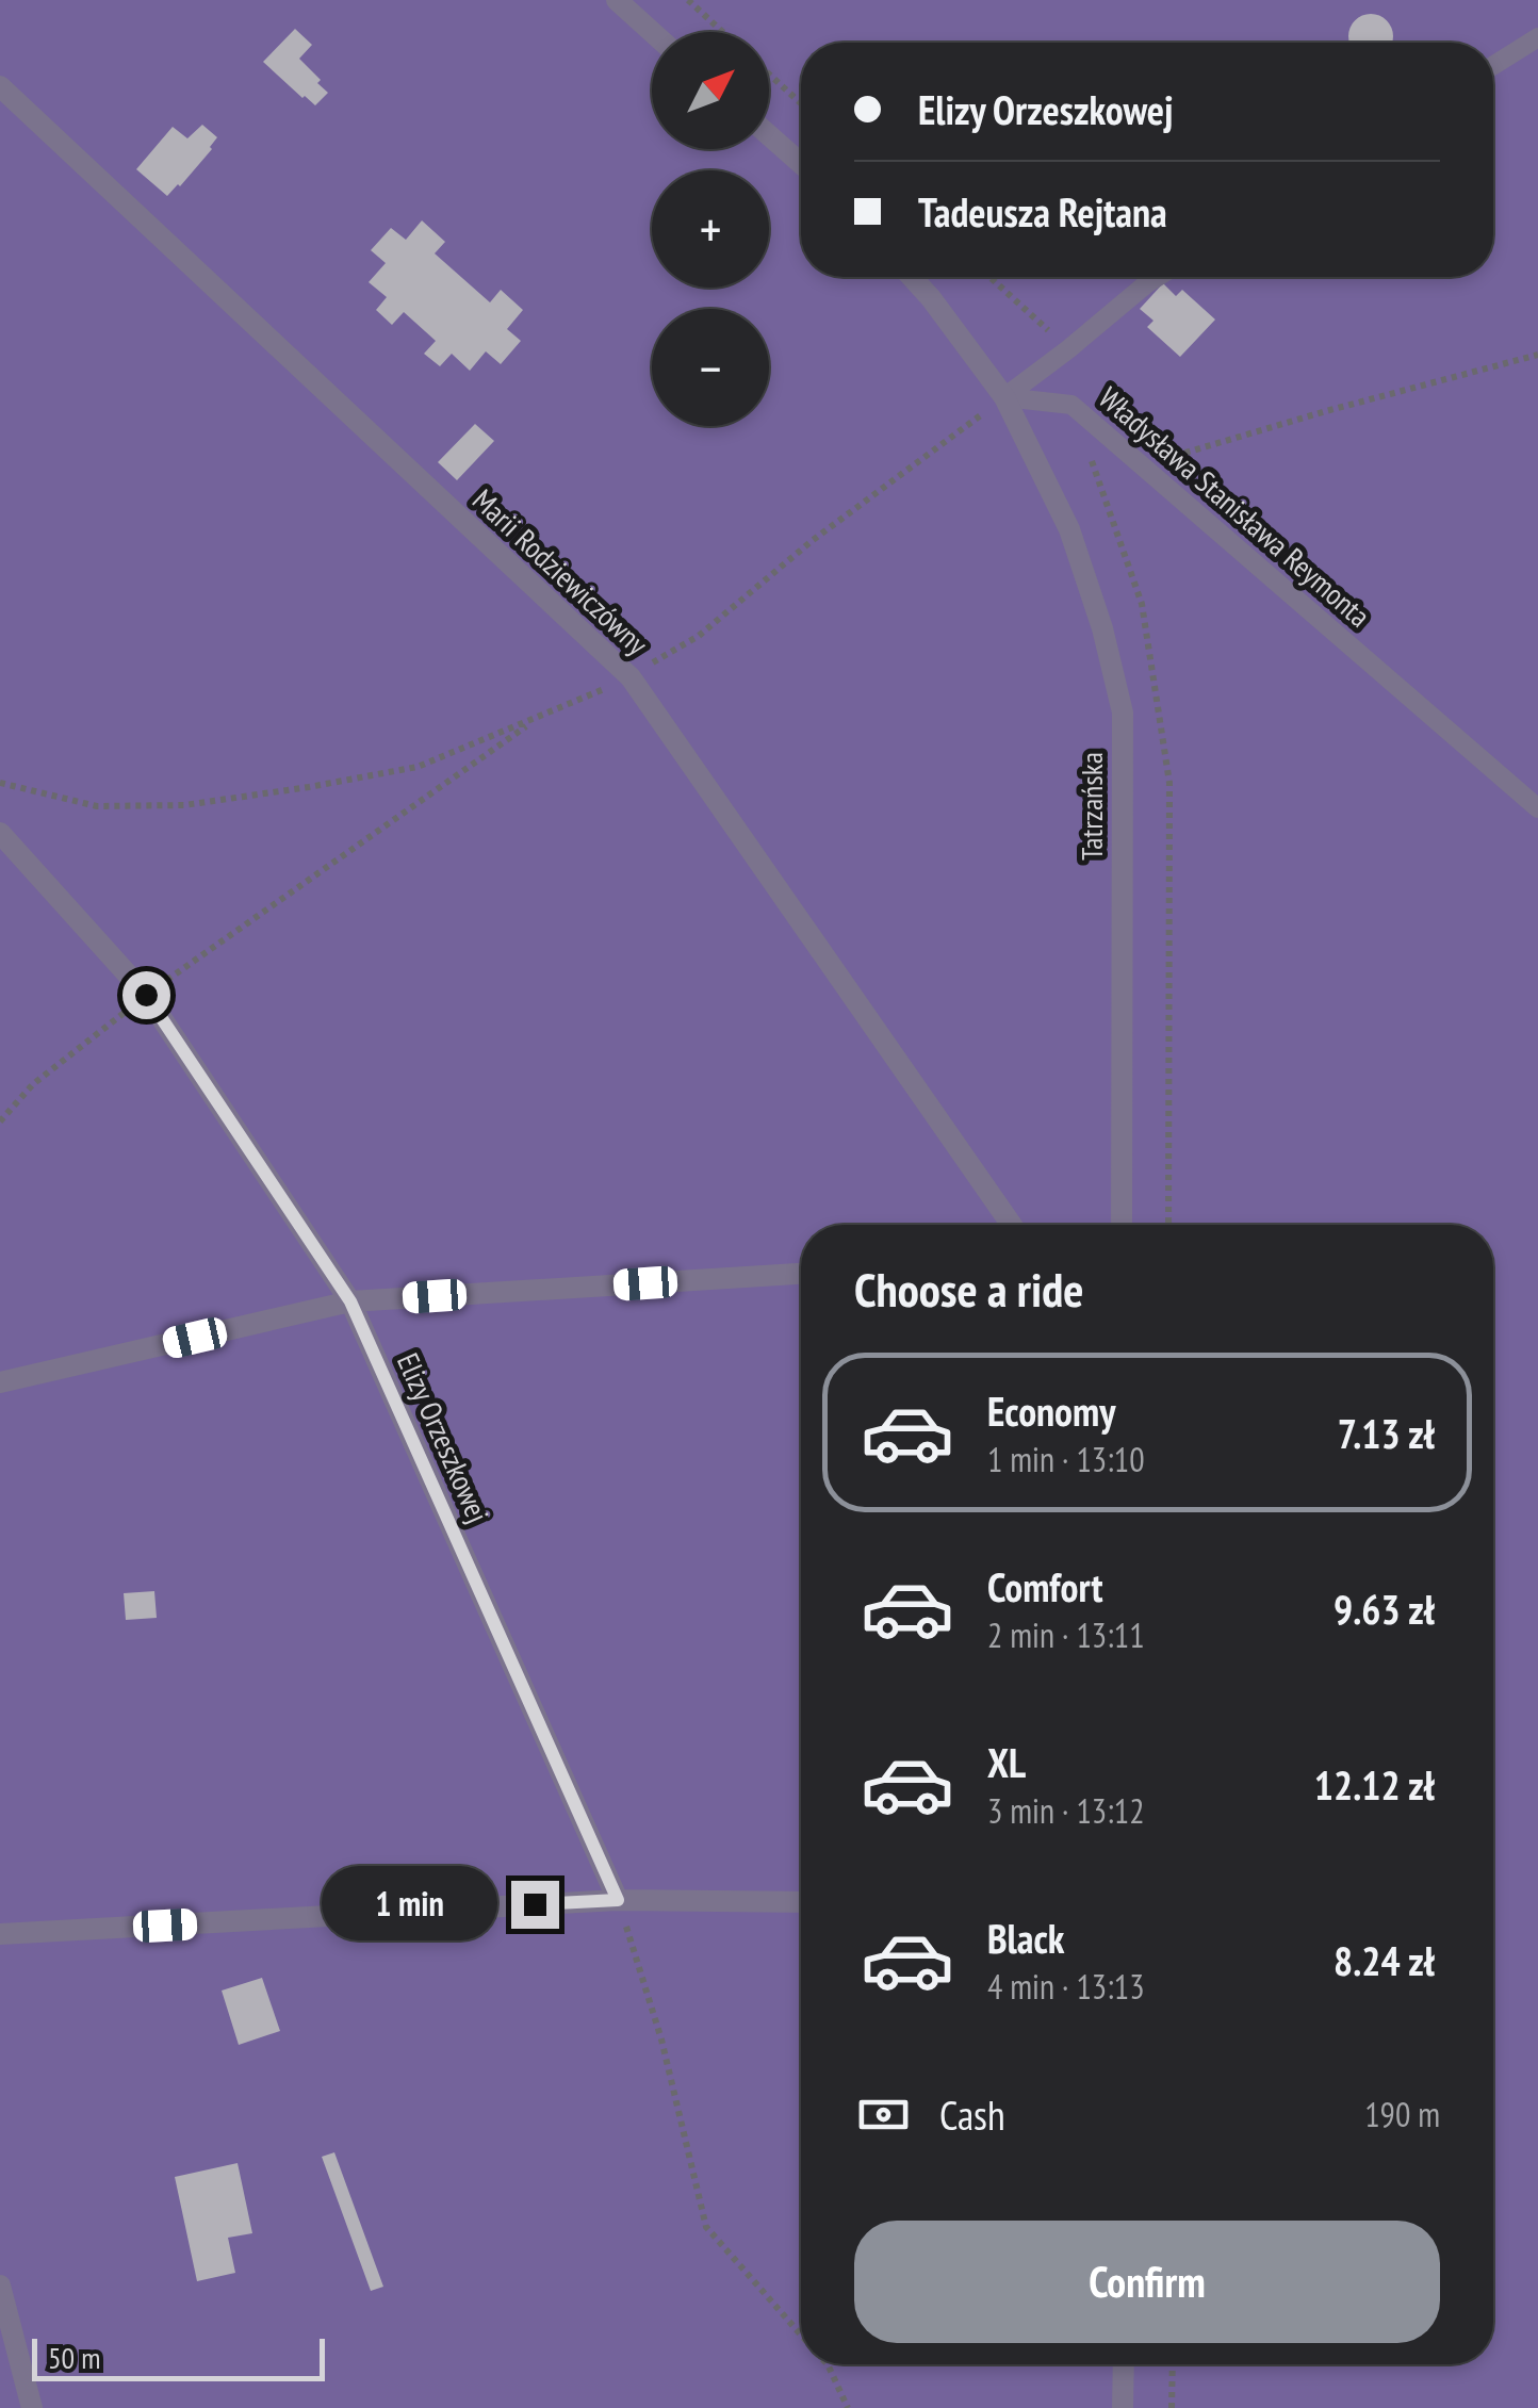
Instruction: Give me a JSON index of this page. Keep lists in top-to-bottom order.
{
  "streets": {
    "street": ["Marii Rodziewiczówny", "Tatrzańska", "Elizy Orzeszkowej"],
    "lane": ["Władysława Stanisława Reymonta"]
  },
  "crossings": [
    ["Władysława Stanisława Reymonta", "Tatrzańska"]
  ],
  "scale_bar": "50 m",
  "north": "top right",
  "page": {
    "map_buttons": ["+", "−"],
    "banner": ["Elizy Orzeszkowej", "Tadeusza Rejtana"],
    "heading": "Choose a ride",
    "list": [
      {
        "name": "Economy",
        "note": "1 min · 13:10",
        "value": "7.13 zł"
      },
      {
        "name": "Comfort",
        "note": "2 min · 13:11",
        "value": "9.63 zł"
      },
      {
        "name": "XL",
        "note": "3 min · 13:12",
        "value": "12.12 zł"
      },
      {
        "name": "Black",
        "note": "4 min · 13:13",
        "value": "8.24 zł"
      }
    ],
    "bubble": "1 min",
    "pay": ["Cash", "190 m"],
    "buttons": "Confirm",
    "scale": "50 m"
  }
}
